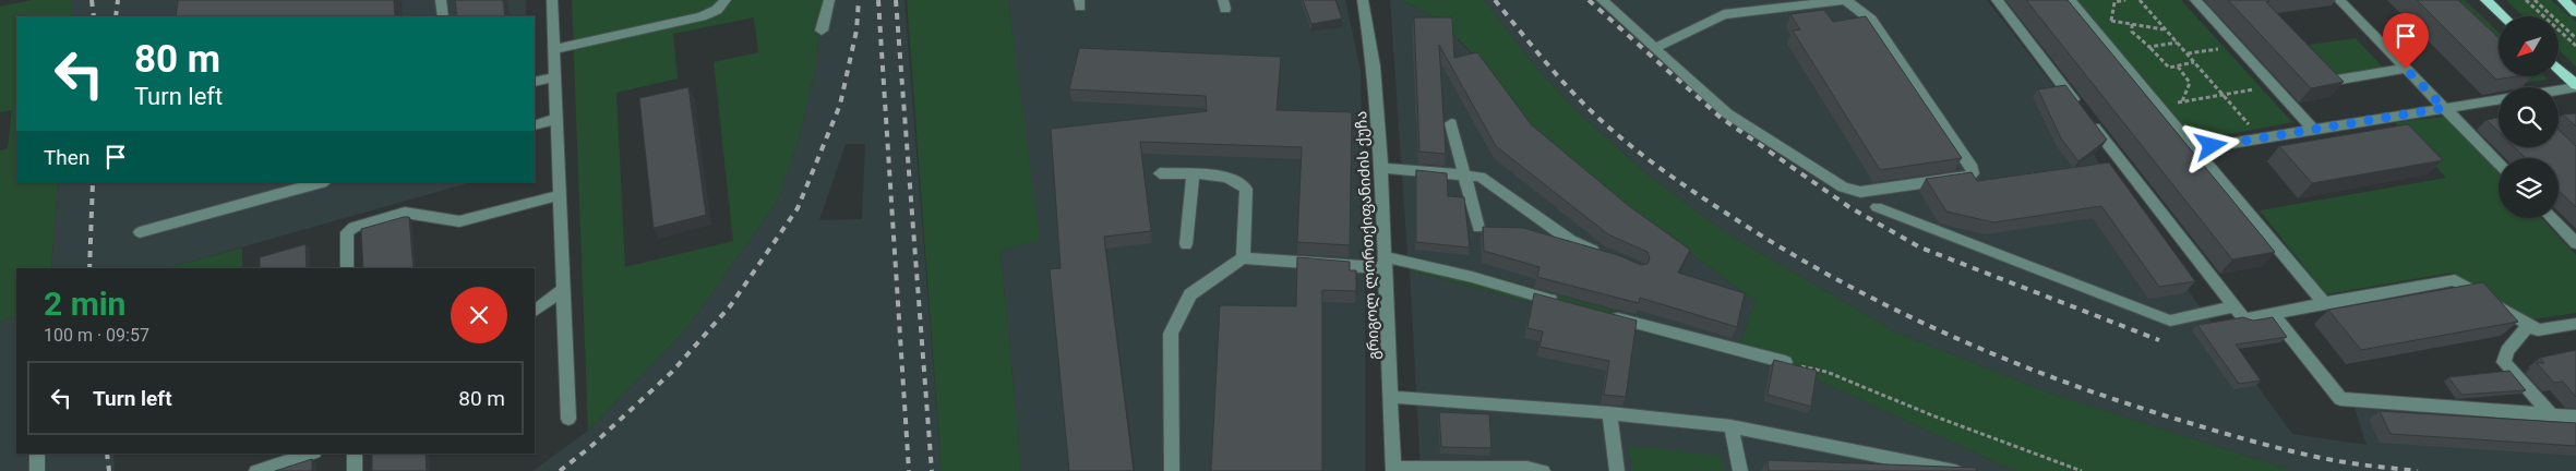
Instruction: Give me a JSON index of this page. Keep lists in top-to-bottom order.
{
  "streets": {
    "street": ["გრიგოლ ლორთქიფანიძის ქუჩა"]
  },
  "north": "bottom left",
  "page": {
    "turn": ["80 m", "Turn left"],
    "then": "Then",
    "heading": ["2 min", "100 m · 09:57"],
    "list": [
      {
        "name": "Turn left",
        "value": "80 m"
      }
    ]
  }
}
